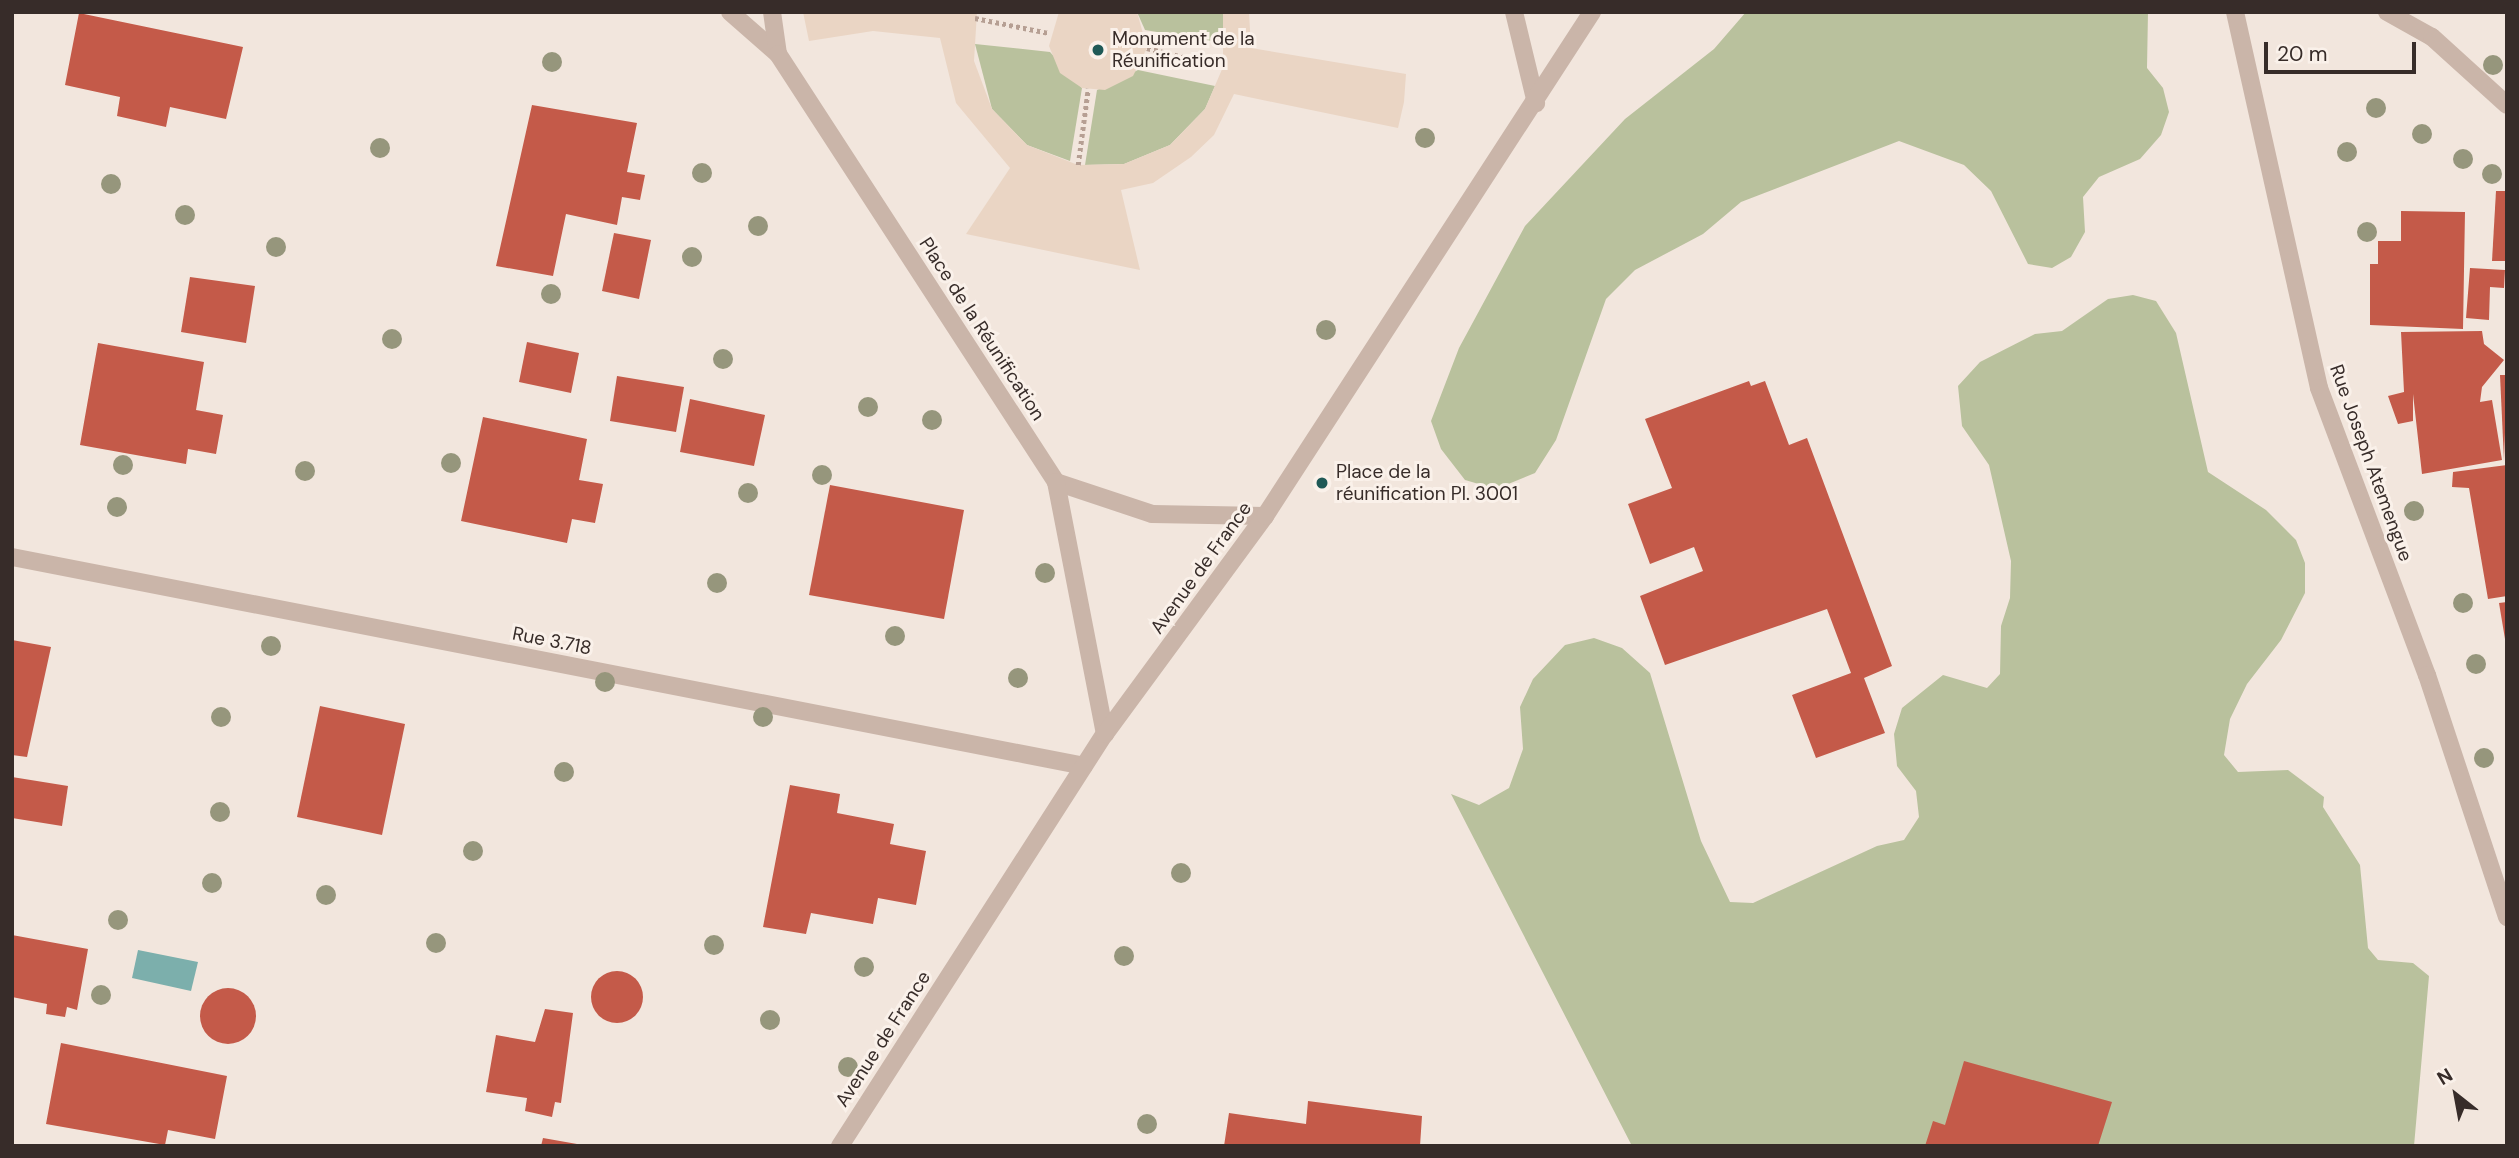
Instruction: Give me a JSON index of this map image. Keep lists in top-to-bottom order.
{
  "streets": {
    "street": [
      "Place de la Réunification",
      "Rue Joseph Atemengue",
      "Avenue de France",
      "Rue 3.718"
    ]
  },
  "crossings": [
    ["Avenue de France", "Rue 3.718"]
  ],
  "places": ["Monument de la Réunification", "Place de la réunification Pl. 3001"],
  "scale_bar": "20 m",
  "north": "top left"
}
